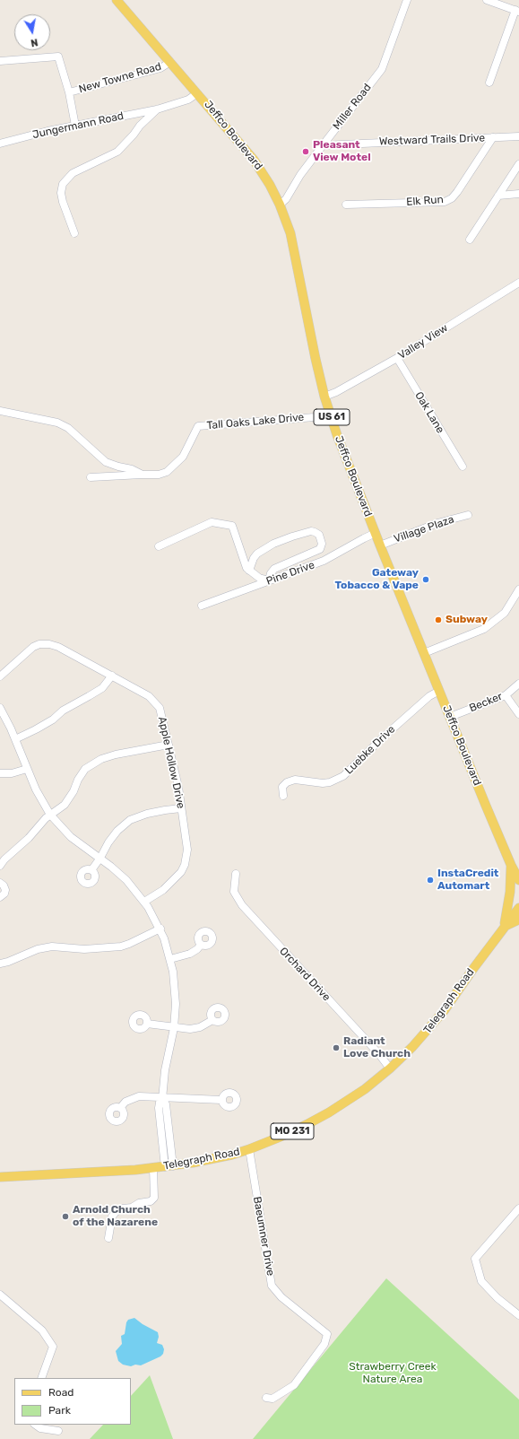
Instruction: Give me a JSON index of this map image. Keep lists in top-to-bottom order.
{
  "streets": {
    "main road": [
      "Jeffco Boulevard",
      "US 61",
      "Telegraph Road",
      "MO 231"
    ],
    "street": [
      "New Towne Road",
      "Miller Road",
      "Jungermann Road",
      "Westward Trails Drive",
      "Elk Run",
      "Valley View",
      "Oak Lane",
      "Tall Oaks Lake Drive",
      "Village Plaza",
      "Pine Drive",
      "Becker",
      "Luebke Drive",
      "Apple Hollow Drive",
      "Orchard Drive",
      "Baeumner Drive"
    ]
  },
  "crossings": [
    ["New Towne Road", "Jeffco Boulevard"],
    ["Miller Road", "Jeffco Boulevard"],
    ["Miller Road", "Westward Trails Drive"],
    ["Jungermann Road", "Jeffco Boulevard"],
    ["Jeffco Boulevard", "Valley View"],
    ["Jeffco Boulevard", "Tall Oaks Lake Drive"],
    ["Jeffco Boulevard", "Village Plaza"],
    ["Jeffco Boulevard", "Pine Drive"],
    ["Jeffco Boulevard", "Becker"],
    ["Jeffco Boulevard", "Luebke Drive"],
    ["Westward Trails Drive", "Elk Run"],
    ["Valley View", "Oak Lane"],
    ["Orchard Drive", "Telegraph Road"],
    ["Telegraph Road", "Baeumner Drive"]
  ],
  "parks": ["Strawberry Creek Nature Area"],
  "places": [
    "Pleasant View Motel",
    "Gateway Tobacco & Vape",
    "Subway",
    "InstaCredit Automart",
    "Radiant Love Church",
    "Arnold Church of the Nazarene"
  ],
  "legend": ["Road", "Park"],
  "north": "bottom"
}
